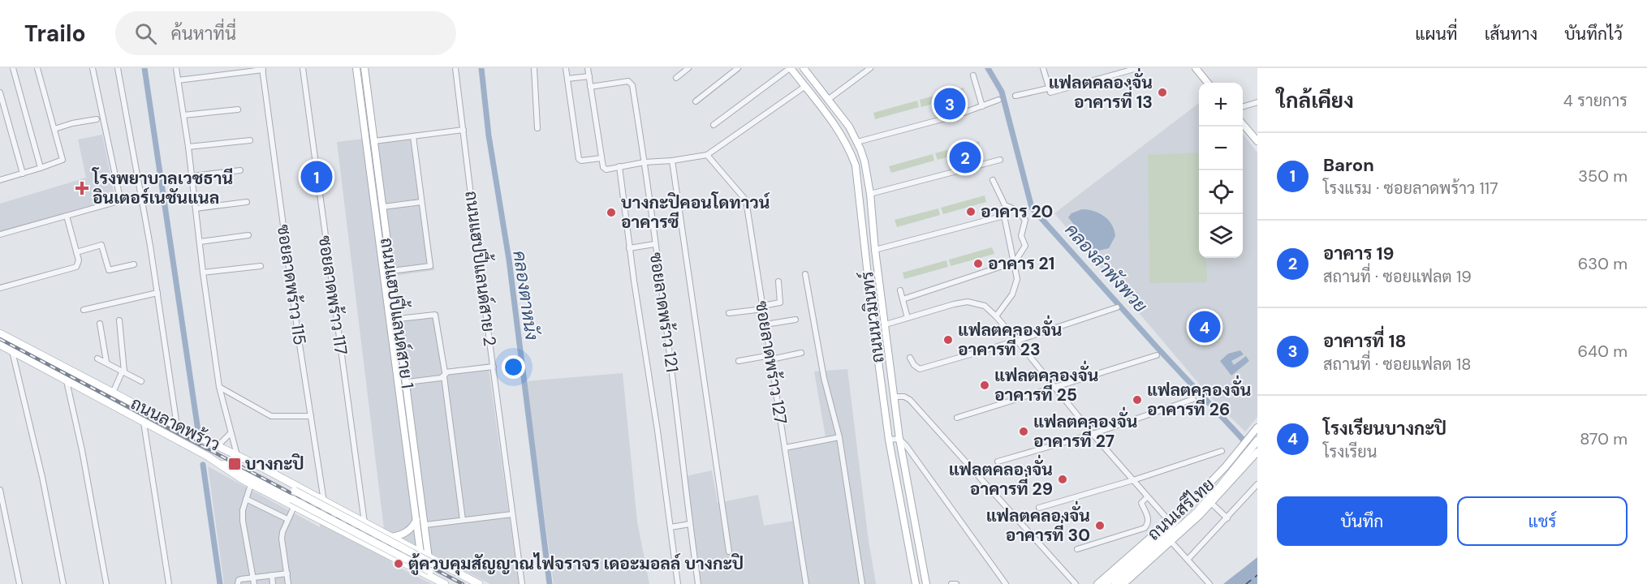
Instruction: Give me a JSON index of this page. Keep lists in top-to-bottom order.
{
  "streets": {
    "main road": [
      "ถนนแฮปปี้แลนด์สาย 1",
      "ถนนนวมินทร์",
      "ถนนลาดพร้าว",
      "ถนนเสรีไทย"
    ],
    "street": [
      "ถนนแฮปปี้แลนด์สาย 2",
      "ซอยลาดพร้าว 115",
      "ซอยลาดพร้าว 117",
      "ซอยลาดพร้าว 121",
      "ซอยลาดพร้าว 127"
    ]
  },
  "crossings": [
    ["ซอยลาดพร้าว 115", "ถนนลาดพร้าว"],
    ["ซอยลาดพร้าว 117", "ถนนลาดพร้าว"],
    ["ถนนแฮปปี้แลนด์สาย 1", "ถนนลาดพร้าว"]
  ],
  "water": ["คลองลำพังพวย", "คลองตาหนัง"],
  "places": {
    "other": [
      "แฟลตคลองจั่น อาคารที่ 13",
      "อาคาร 20",
      "บางกะปิคอนโดทาวน์ อาคารซี",
      "อาคาร 21",
      "แฟลตคลองจั่น อาคารที่ 23",
      "แฟลตคลองจั่น อาคารที่ 25",
      "แฟลตคลองจั่น อาคารที่ 26",
      "แฟลตคลองจั่น อาคารที่ 27",
      "แฟลตคลองจั่น อาคารที่ 29",
      "แฟลตคลองจั่น อาคารที่ 30",
      "ตู้ควบคุมสัญญาณไฟจราจร เดอะมอลล์ บางกะปิ"
    ],
    "health": ["โรงพยาบาลเวชธานี อินเตอร์เนชันแนล"],
    "transit": ["บางกะปิ"]
  },
  "page": {
    "header": "Trailo",
    "search": "ค้นหาที่นี่",
    "nav": ["แผนที่", "เส้นทาง", "บันทึกไว้"],
    "heading": ["ใกล้เคียง", "4 รายการ"],
    "map_buttons": ["+", "−"],
    "pins": [
      "3",
      "2",
      "1",
      "4"
    ],
    "list": [
      {
        "mark": "1",
        "name": "Baron",
        "note": "โรงแรม · ซอยลาดพร้าว 117",
        "value": "350 m"
      },
      {
        "mark": "2",
        "name": "อาคาร 19",
        "note": "สถานที่ · ซอยแฟลต 19",
        "value": "630 m"
      },
      {
        "mark": "3",
        "name": "อาคารที่ 18",
        "note": "สถานที่ · ซอยแฟลต 18",
        "value": "640 m"
      },
      {
        "mark": "4",
        "name": "โรงเรียนบางกะปิ",
        "note": "โรงเรียน",
        "value": "870 m"
      }
    ],
    "buttons": ["บันทึก", "แชร์"]
  }
}
